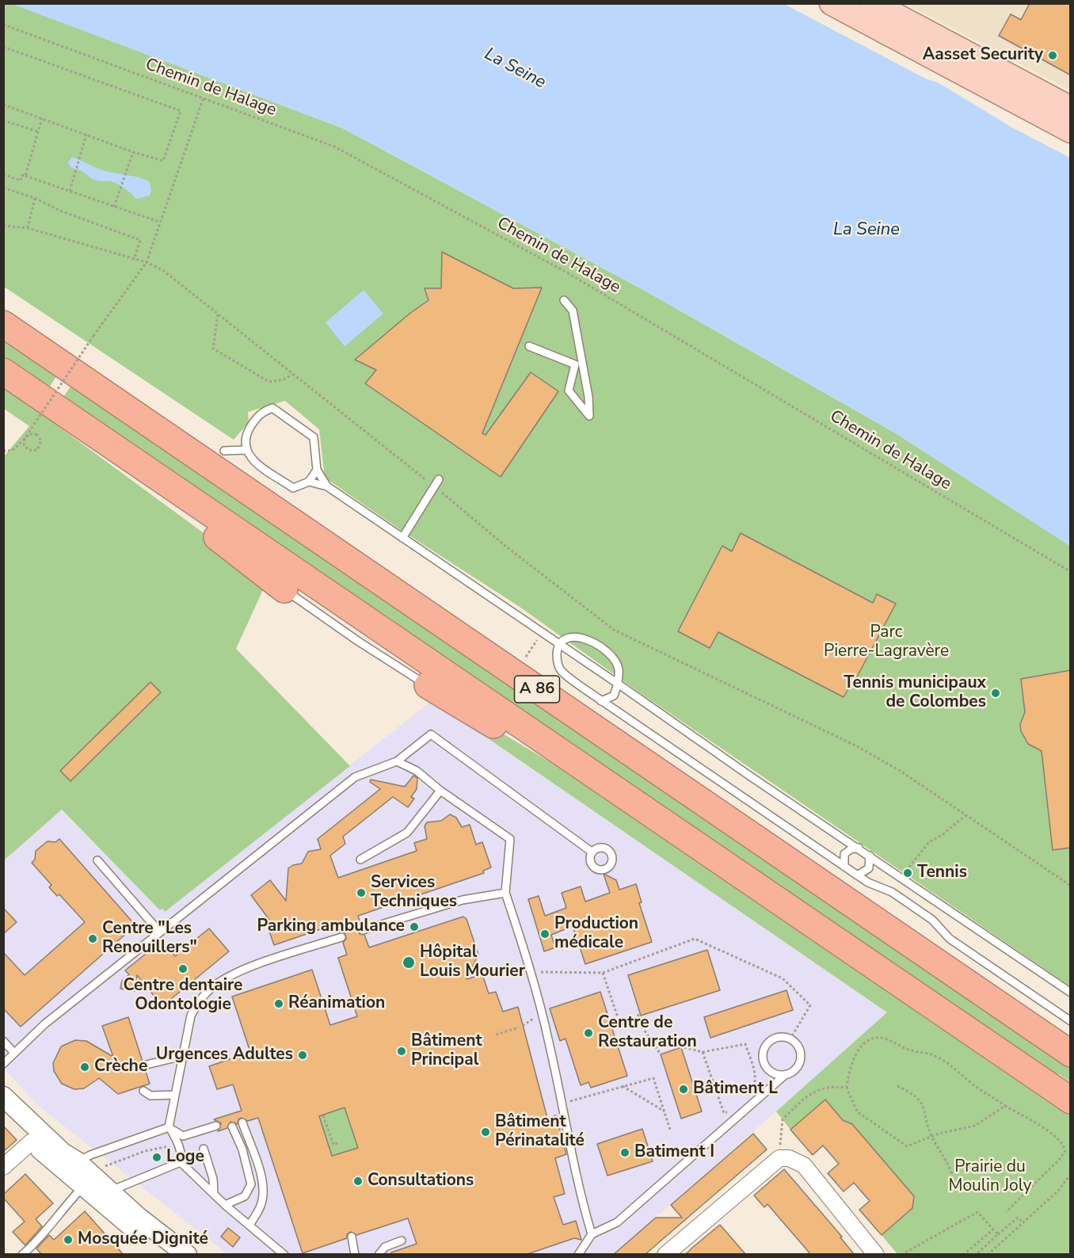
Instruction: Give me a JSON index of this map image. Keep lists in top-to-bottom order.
{
  "streets": {
    "highway": ["A 86"],
    "path": ["Chemin de Halage"]
  },
  "water": ["La Seine"],
  "parks": ["Parc Pierre-Lagravère", "Prairie du Moulin Joly"],
  "places": [
    "Aasset Security",
    "Tennis municipaux de Colombes",
    "Tennis",
    "Services Techniques",
    "Parking ambulance",
    "Production médicale",
    "Centre \"Les Renouillers\"",
    "Hôpital Louis Mourier",
    "Centre dentaire Odontologie",
    "Réanimation",
    "Centre de Restauration",
    "Bâtiment Principal",
    "Urgences Adultes",
    "Crèche",
    "Bâtiment L",
    "Bâtiment Périnatalité",
    "Batiment I",
    "Loge",
    "Consultations",
    "Mosquée Dignité"
  ]
}
